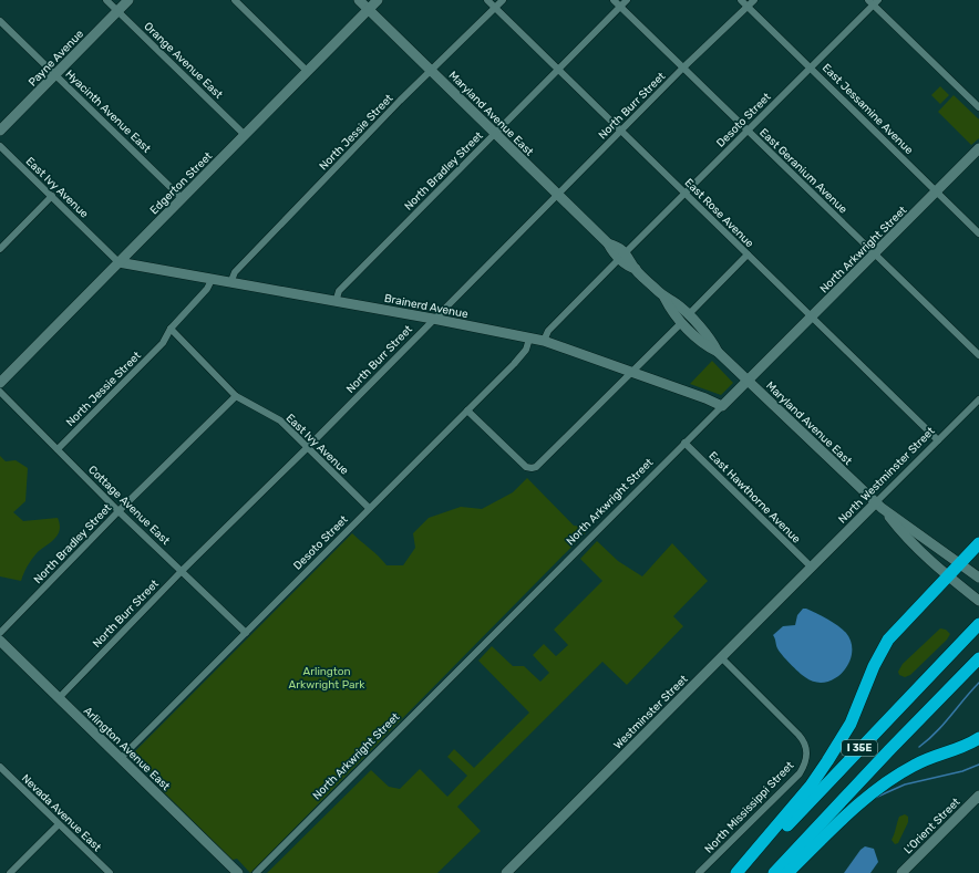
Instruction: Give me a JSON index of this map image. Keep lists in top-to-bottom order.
{
  "streets": {
    "highway": ["I 35E"],
    "street": [
      "Payne Avenue",
      "Orange Avenue East",
      "North Burr Street",
      "East Jessamine Avenue",
      "Hyacinth Avenue East",
      "Maryland Avenue East",
      "Desoto Street",
      "North Jessie Street",
      "North Bradley Street",
      "East Geranium Avenue",
      "Edgerton Street",
      "East Ivy Avenue",
      "East Rose Avenue",
      "North Arkwright Street",
      "Brainerd Avenue",
      "North Westminster Street",
      "East Hawthorne Avenue",
      "Cottage Avenue East",
      "Westminster Street",
      "Arlington Avenue East",
      "North Mississippi Street",
      "Nevada Avenue East",
      "L'Orient Street"
    ]
  },
  "crossings": [
    ["Payne Avenue", "Orange Avenue East"],
    ["Payne Avenue", "Hyacinth Avenue East"],
    ["Orange Avenue East", "Edgerton Street"],
    ["North Burr Street", "East Jessamine Avenue"],
    ["North Burr Street", "Maryland Avenue East"],
    ["North Burr Street", "East Geranium Avenue"],
    ["North Burr Street", "East Ivy Avenue"],
    ["North Burr Street", "East Rose Avenue"],
    ["North Burr Street", "Brainerd Avenue"],
    ["North Burr Street", "Cottage Avenue East"],
    ["North Burr Street", "Arlington Avenue East"],
    ["East Jessamine Avenue", "Desoto Street"],
    ["East Jessamine Avenue", "North Arkwright Street"],
    ["Hyacinth Avenue East", "Edgerton Street"],
    ["Maryland Avenue East", "Desoto Street"],
    ["Maryland Avenue East", "North Jessie Street"],
    ["Maryland Avenue East", "North Bradley Street"],
    ["Maryland Avenue East", "Edgerton Street"],
    ["Maryland Avenue East", "North Arkwright Street"],
    ["Maryland Avenue East", "North Westminster Street"],
    ["Desoto Street", "East Geranium Avenue"],
    ["Desoto Street", "East Ivy Avenue"],
    ["Desoto Street", "East Rose Avenue"],
    ["Desoto Street", "Brainerd Avenue"],
    ["Desoto Street", "Cottage Avenue East"],
    ["Desoto Street", "Arlington Avenue East"],
    ["North Jessie Street", "East Ivy Avenue"],
    ["North Jessie Street", "East Rose Avenue"],
    ["North Jessie Street", "Brainerd Avenue"],
    ["North Jessie Street", "Cottage Avenue East"],
    ["North Bradley Street", "East Geranium Avenue"],
    ["North Bradley Street", "East Ivy Avenue"],
    ["North Bradley Street", "East Rose Avenue"],
    ["North Bradley Street", "Brainerd Avenue"],
    ["North Bradley Street", "Cottage Avenue East"],
    ["East Geranium Avenue", "North Arkwright Street"],
    ["Edgerton Street", "East Ivy Avenue"],
    ["Edgerton Street", "Brainerd Avenue"],
    ["East Ivy Avenue", "Brainerd Avenue"],
    ["East Rose Avenue", "North Arkwright Street"],
    ["East Rose Avenue", "North Westminster Street"],
    ["North Arkwright Street", "Brainerd Avenue"],
    ["North Arkwright Street", "East Hawthorne Avenue"],
    ["North Westminster Street", "East Hawthorne Avenue"],
    ["North Westminster Street", "Westminster Street"],
    ["East Hawthorne Avenue", "Westminster Street"],
    ["Westminster Street", "North Mississippi Street"]
  ],
  "parks": ["Arlington Arkwright Park"]
}
